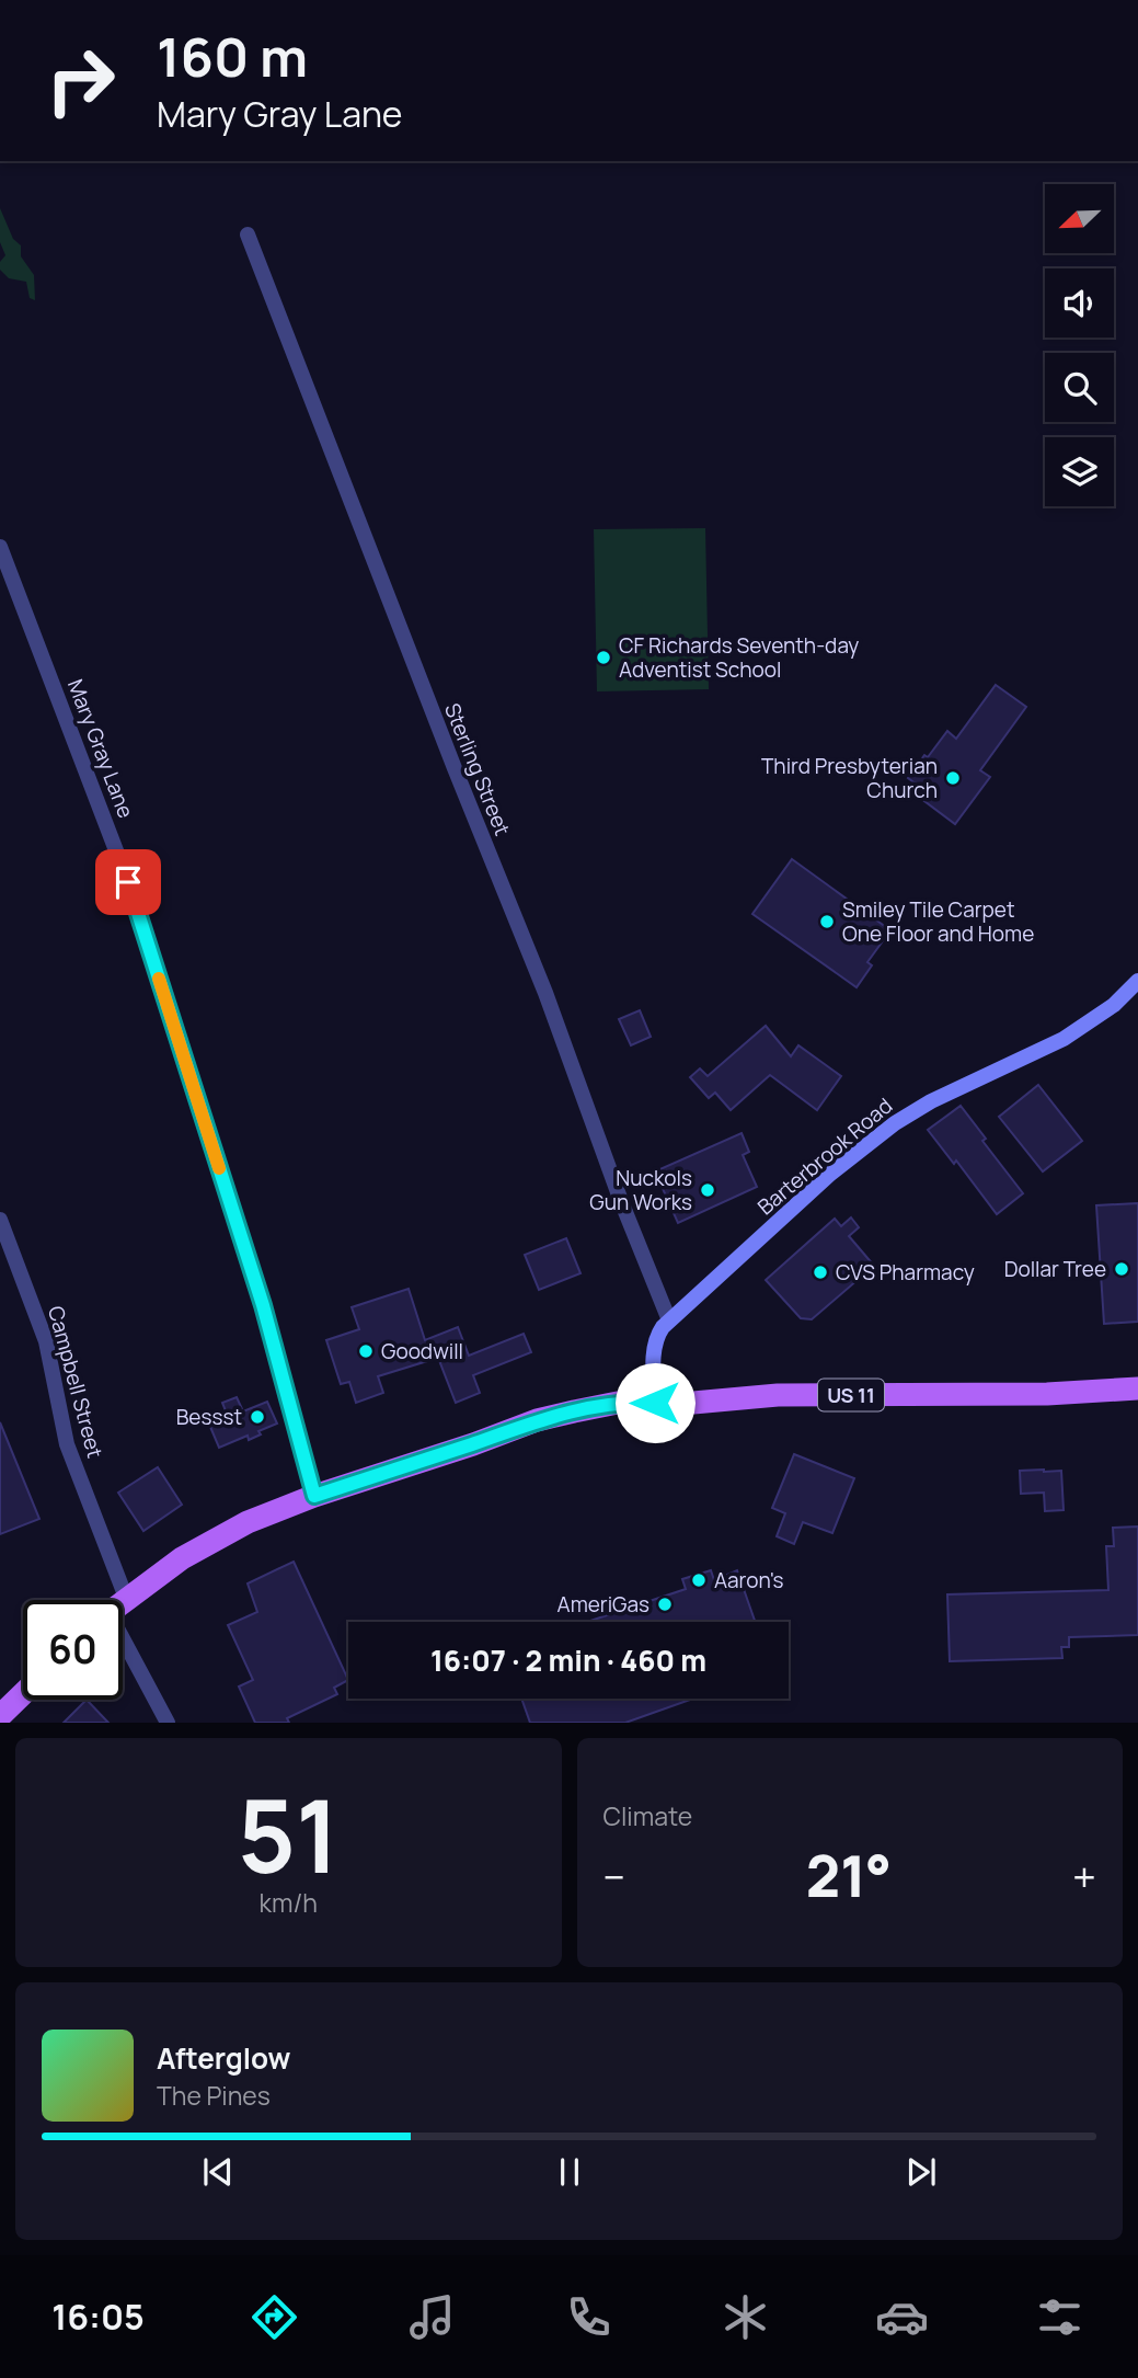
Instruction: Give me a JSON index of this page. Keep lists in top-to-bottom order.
{
  "streets": {
    "main road": ["US 11"],
    "street": [
      "Mary Gray Lane",
      "Sterling Street",
      "Barterbrook Road",
      "Campbell Street"
    ]
  },
  "crossings": [
    ["Mary Gray Lane", "US 11"],
    ["Sterling Street", "Barterbrook Road"],
    ["Barterbrook Road", "US 11"]
  ],
  "places": [
    "CF Richards Seventh-day Adventist School",
    "Third Presbyterian Church",
    "Smiley Tile Carpet One Floor and Home",
    "Nuckols Gun Works",
    "Dollar Tree",
    "CVS Pharmacy",
    "Goodwill",
    "Bessst",
    "Aaron's",
    "AmeriGas"
  ],
  "north": "bottom left",
  "page": {
    "turn": ["160 m", "Mary Gray Lane"],
    "limit": "60",
    "trip": "16:07 · 2 min · 460 m",
    "tile": [
      ["51", "km/h"],
      "Climate"
    ],
    "heat": ["−", "21°", "+"],
    "song": ["Afterglow", "The Pines"],
    "tabs": "16:05"
  }
}
